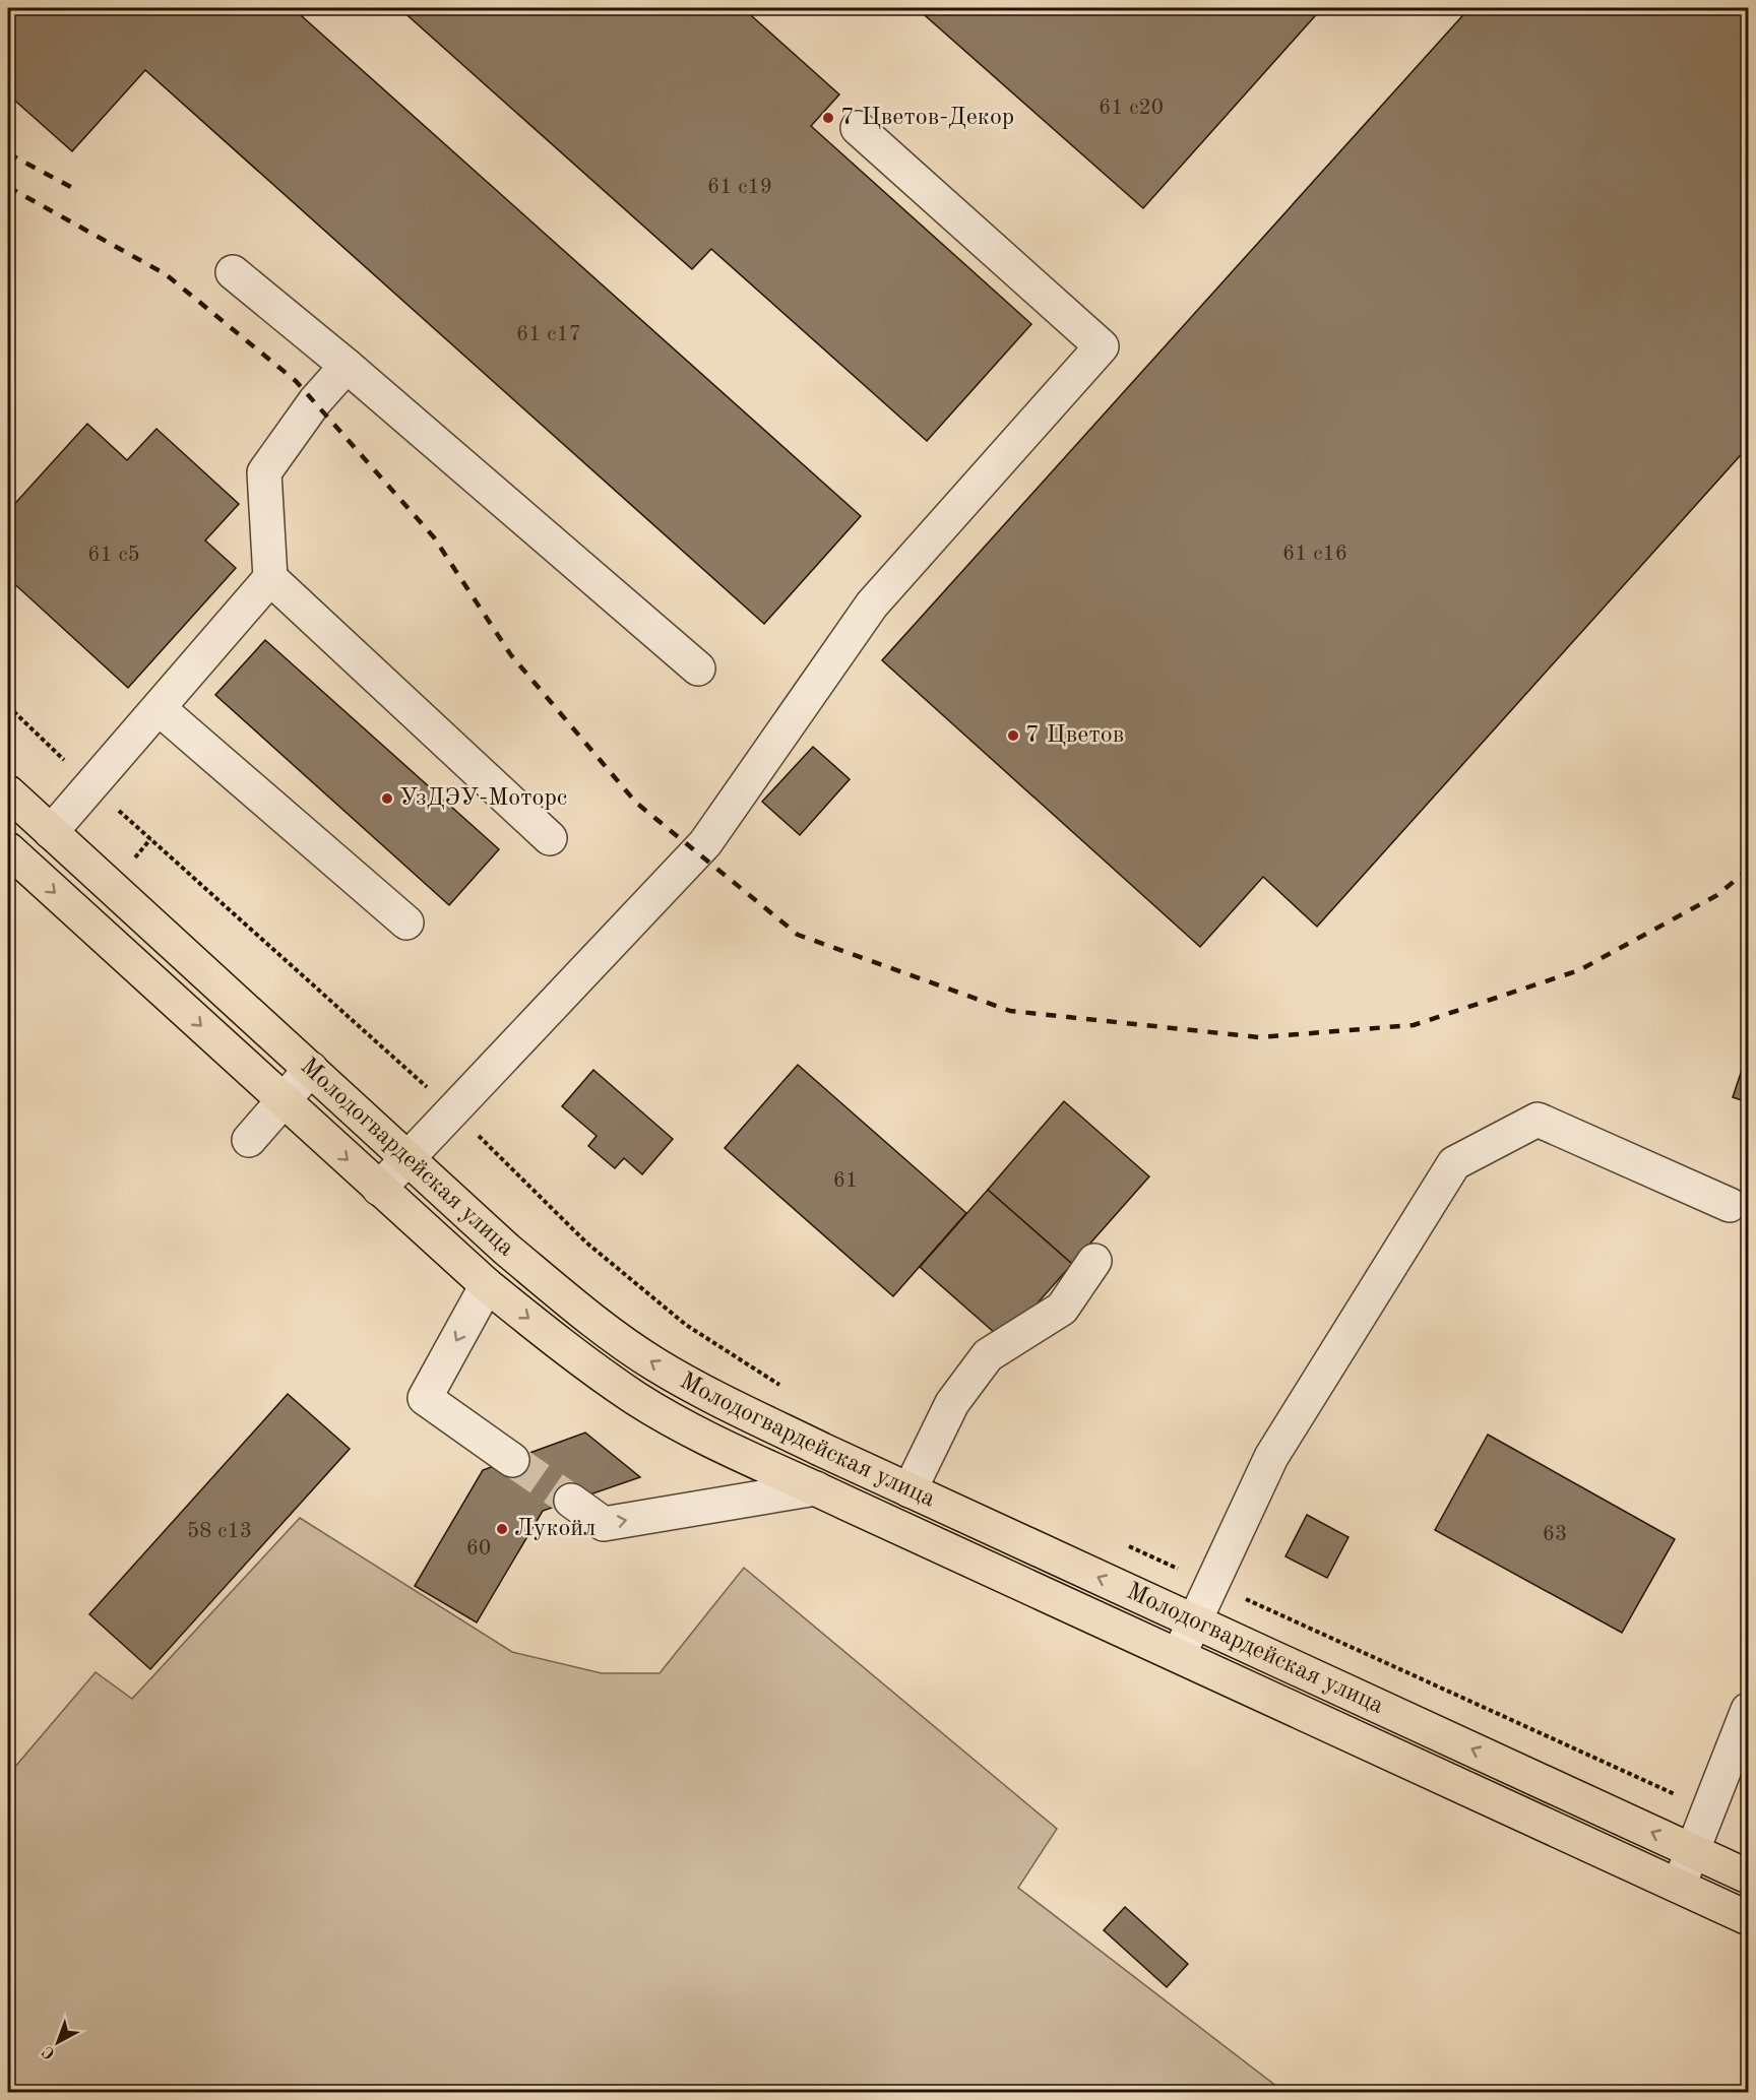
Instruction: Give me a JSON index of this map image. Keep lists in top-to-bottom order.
{
  "streets": {
    "main road": ["Молодогвардейская улица"]
  },
  "places": [
    "7 Цветов-Декор",
    "7 Цветов",
    "УзДЭУ-Моторс",
    "Лукойл"
  ],
  "house_numbers": [
    "61 с20",
    "61 с19",
    "61 с17",
    "61 с16",
    "61 с5",
    "61",
    "58 с13",
    "63",
    "60"
  ],
  "north": "bottom left"
}
